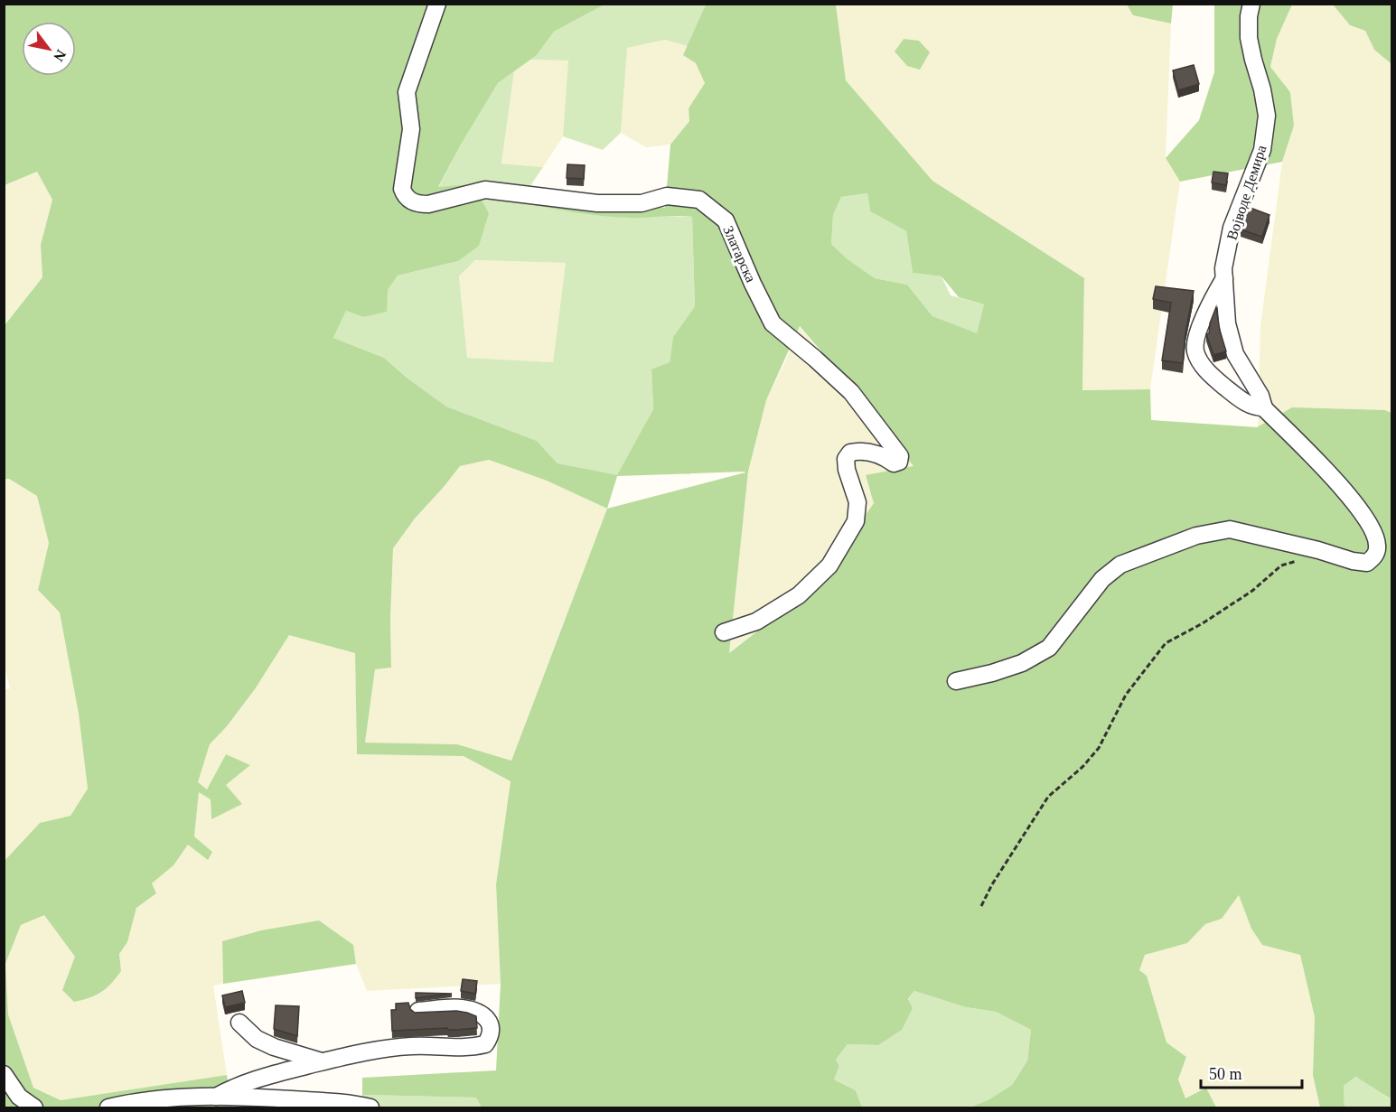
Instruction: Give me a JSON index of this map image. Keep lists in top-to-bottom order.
{
  "streets": {
    "street": ["Војводе Демира", "Златарска"]
  },
  "scale_bar": "50 m",
  "north": "bottom right"
}
